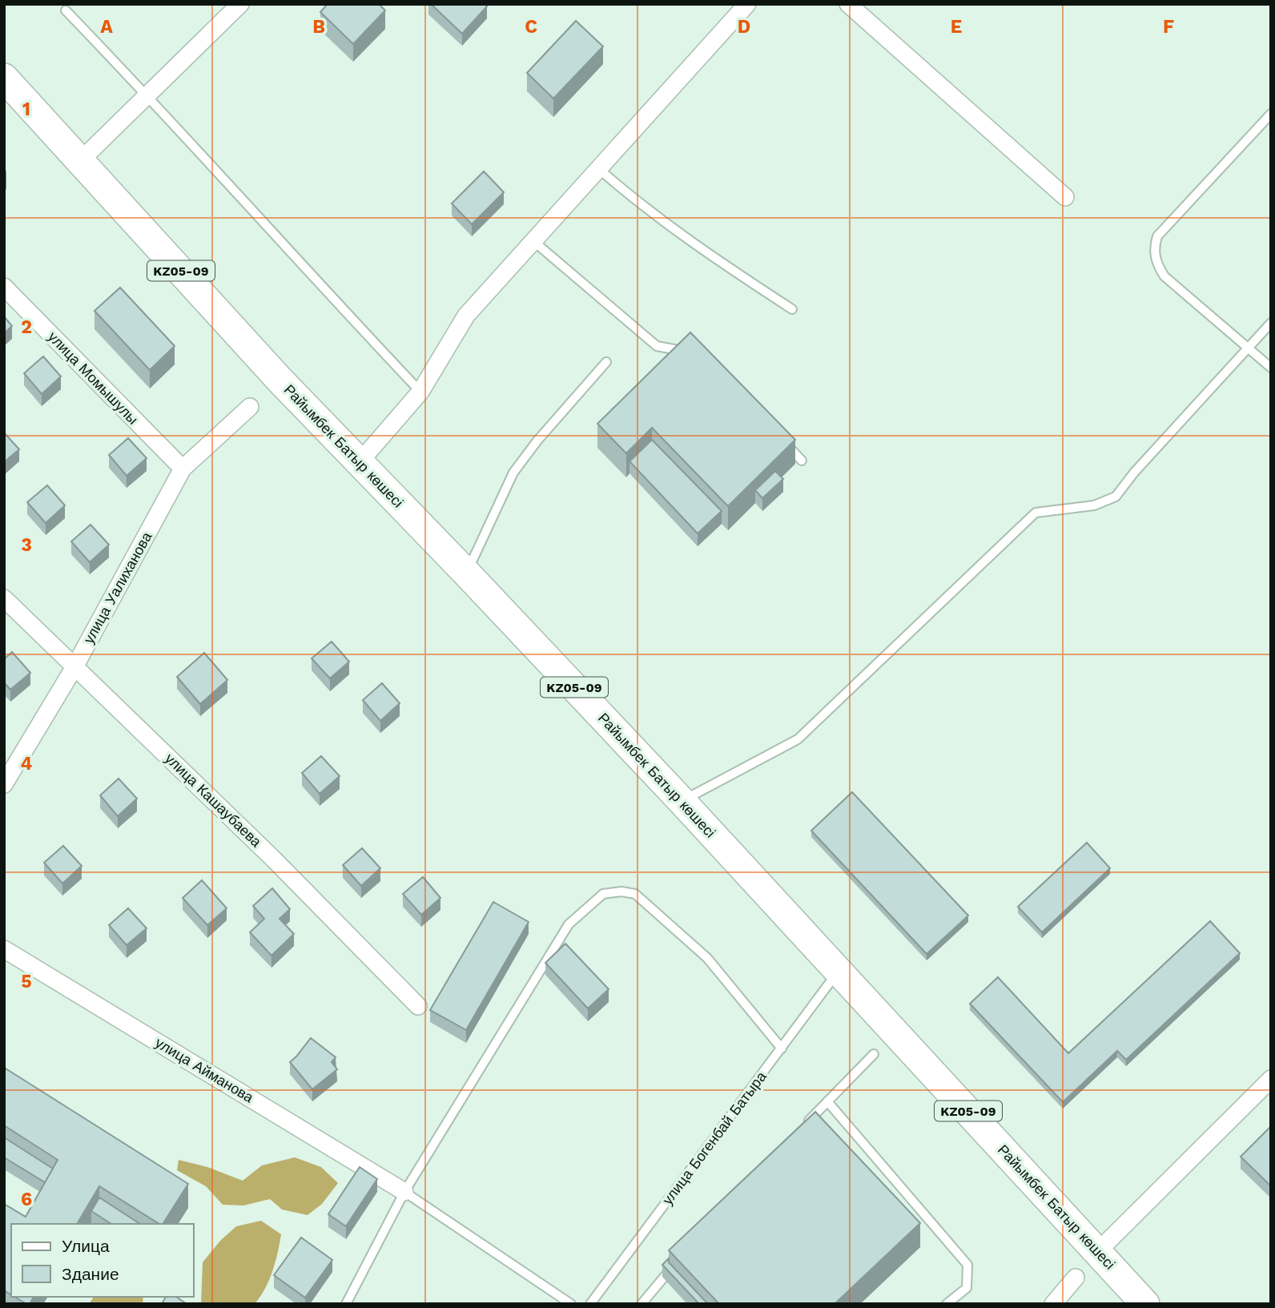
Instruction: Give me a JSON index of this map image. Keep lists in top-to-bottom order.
{
  "streets": {
    "main road": ["KZ05-09", "Райымбек Батыр көшесі"],
    "street": [
      "улица Момышулы",
      "улица Уалиханова",
      "улица Кашаубаева",
      "улица Айманова"
    ],
    "lane": ["улица Богенбай Батыра"]
  },
  "crossings": [
    ["улица Момышулы", "улица Уалиханова"],
    ["Райымбек Батыр көшесі", "улица Богенбай Батыра"],
    ["улица Уалиханова", "улица Кашаубаева"]
  ],
  "legend": ["Улица", "Здание"],
  "grid": {
    "columns": [
      "A",
      "B",
      "C",
      "D",
      "E",
      "F"
    ],
    "rows": [
      "1",
      "2",
      "3",
      "4",
      "5",
      "6"
    ]
  }
}
